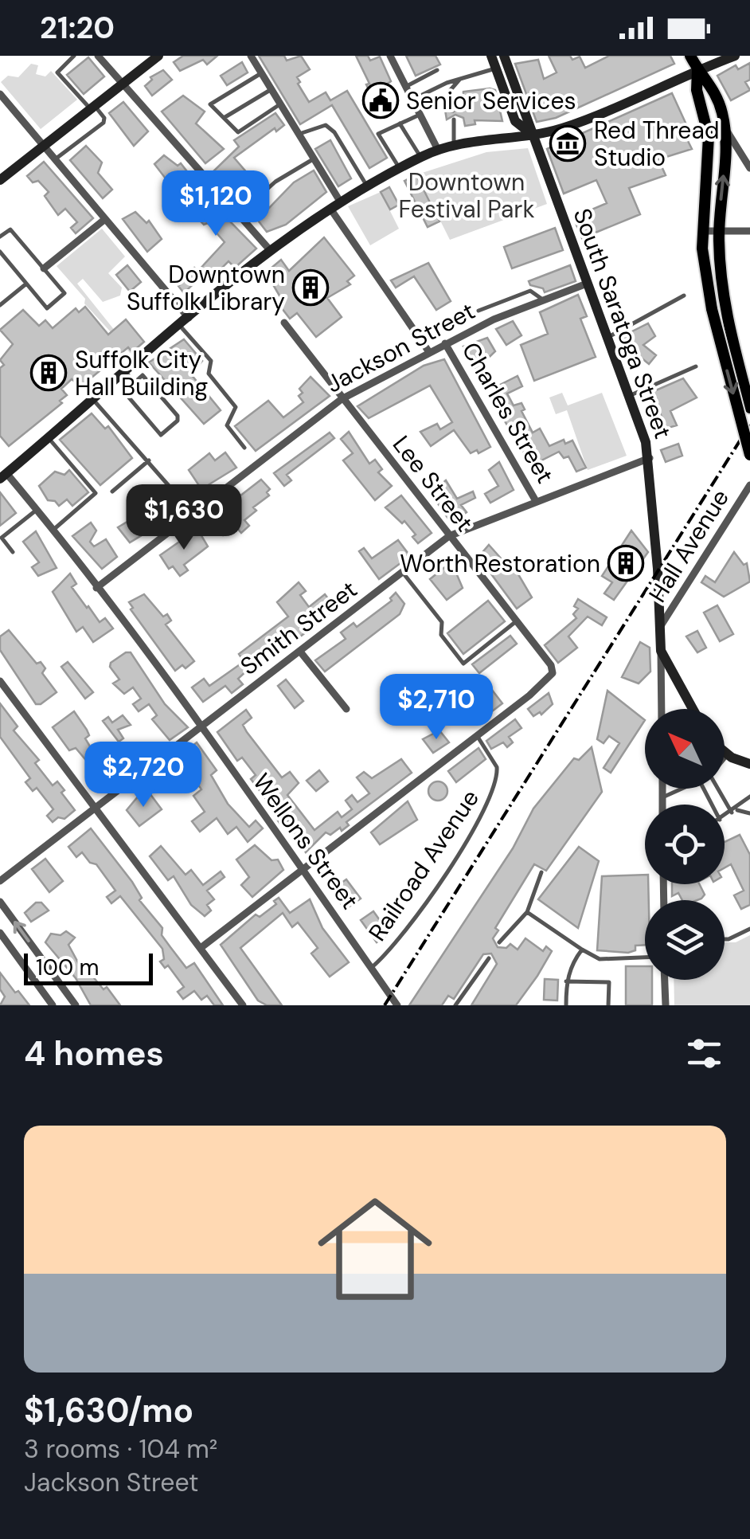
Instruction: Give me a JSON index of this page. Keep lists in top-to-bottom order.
{
  "streets": {
    "street": [
      "South Saratoga Street",
      "Jackson Street",
      "Charles Street",
      "Lee Street",
      "Hall Avenue",
      "Smith Street",
      "Wellons Street"
    ],
    "lane": ["Railroad Avenue"]
  },
  "crossings": [
    ["South Saratoga Street", "Jackson Street"],
    ["South Saratoga Street", "Hall Avenue"],
    ["South Saratoga Street", "Smith Street"],
    ["Jackson Street", "Charles Street"],
    ["Jackson Street", "Lee Street"],
    ["Jackson Street", "Wellons Street"],
    ["Charles Street", "Smith Street"],
    ["Lee Street", "Smith Street"],
    ["Lee Street", "Railroad Avenue"],
    ["Smith Street", "Wellons Street"],
    ["Wellons Street", "Railroad Avenue"]
  ],
  "parks": ["Downtown Festival Park"],
  "places": {
    "public building": ["Senior Services"],
    "museum": ["Red Thread Studio"],
    "building": ["Downtown Suffolk Library", "Suffolk City Hall Building", "Worth Restoration"]
  },
  "scale_bar": "100 m",
  "north": "top left",
  "page": {
    "status": "21:20",
    "price": [
      "$1,120",
      "$1,630",
      "$2,710",
      "$2,720"
    ],
    "scale": "100 m",
    "heading": "4 homes",
    "list": [
      {
        "name": "$1,630/mo",
        "note": "3 rooms · 104 m² · Jackson Street"
      }
    ]
  }
}
